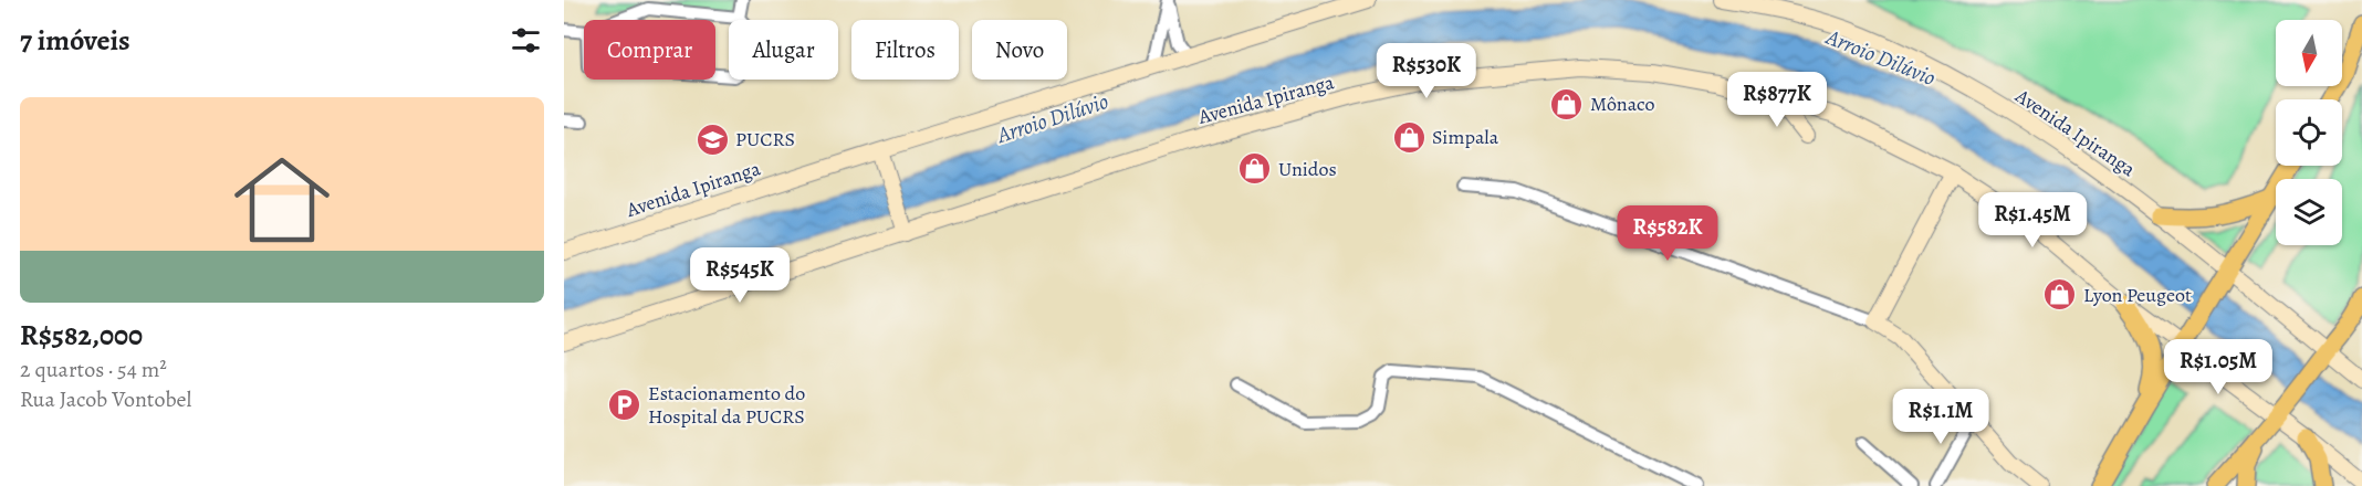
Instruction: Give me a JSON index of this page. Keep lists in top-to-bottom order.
{
  "streets": {
    "main road": ["Avenida Ipiranga"]
  },
  "water": ["Arroio Dilúvio"],
  "places": {
    "shop": [
      "Mônaco",
      "Simpala",
      "Unidos",
      "Lyon Peugeot"
    ],
    "school or university": ["PUCRS"],
    "parking": ["Estacionamento do Hospital da PUCRS"]
  },
  "north": "bottom",
  "page": {
    "heading": "7 imóveis",
    "chip": [
      "Comprar",
      "Alugar",
      "Filtros",
      "Novo"
    ],
    "price": [
      "R$530K",
      "R$877K",
      "R$1.45M",
      "R$582K",
      "R$545K",
      "R$1.05M",
      "R$1.1M"
    ],
    "list": [
      {
        "name": "R$582,000",
        "note": "2 quartos · 54 m² · Rua Jacob Vontobel"
      }
    ]
  }
}
